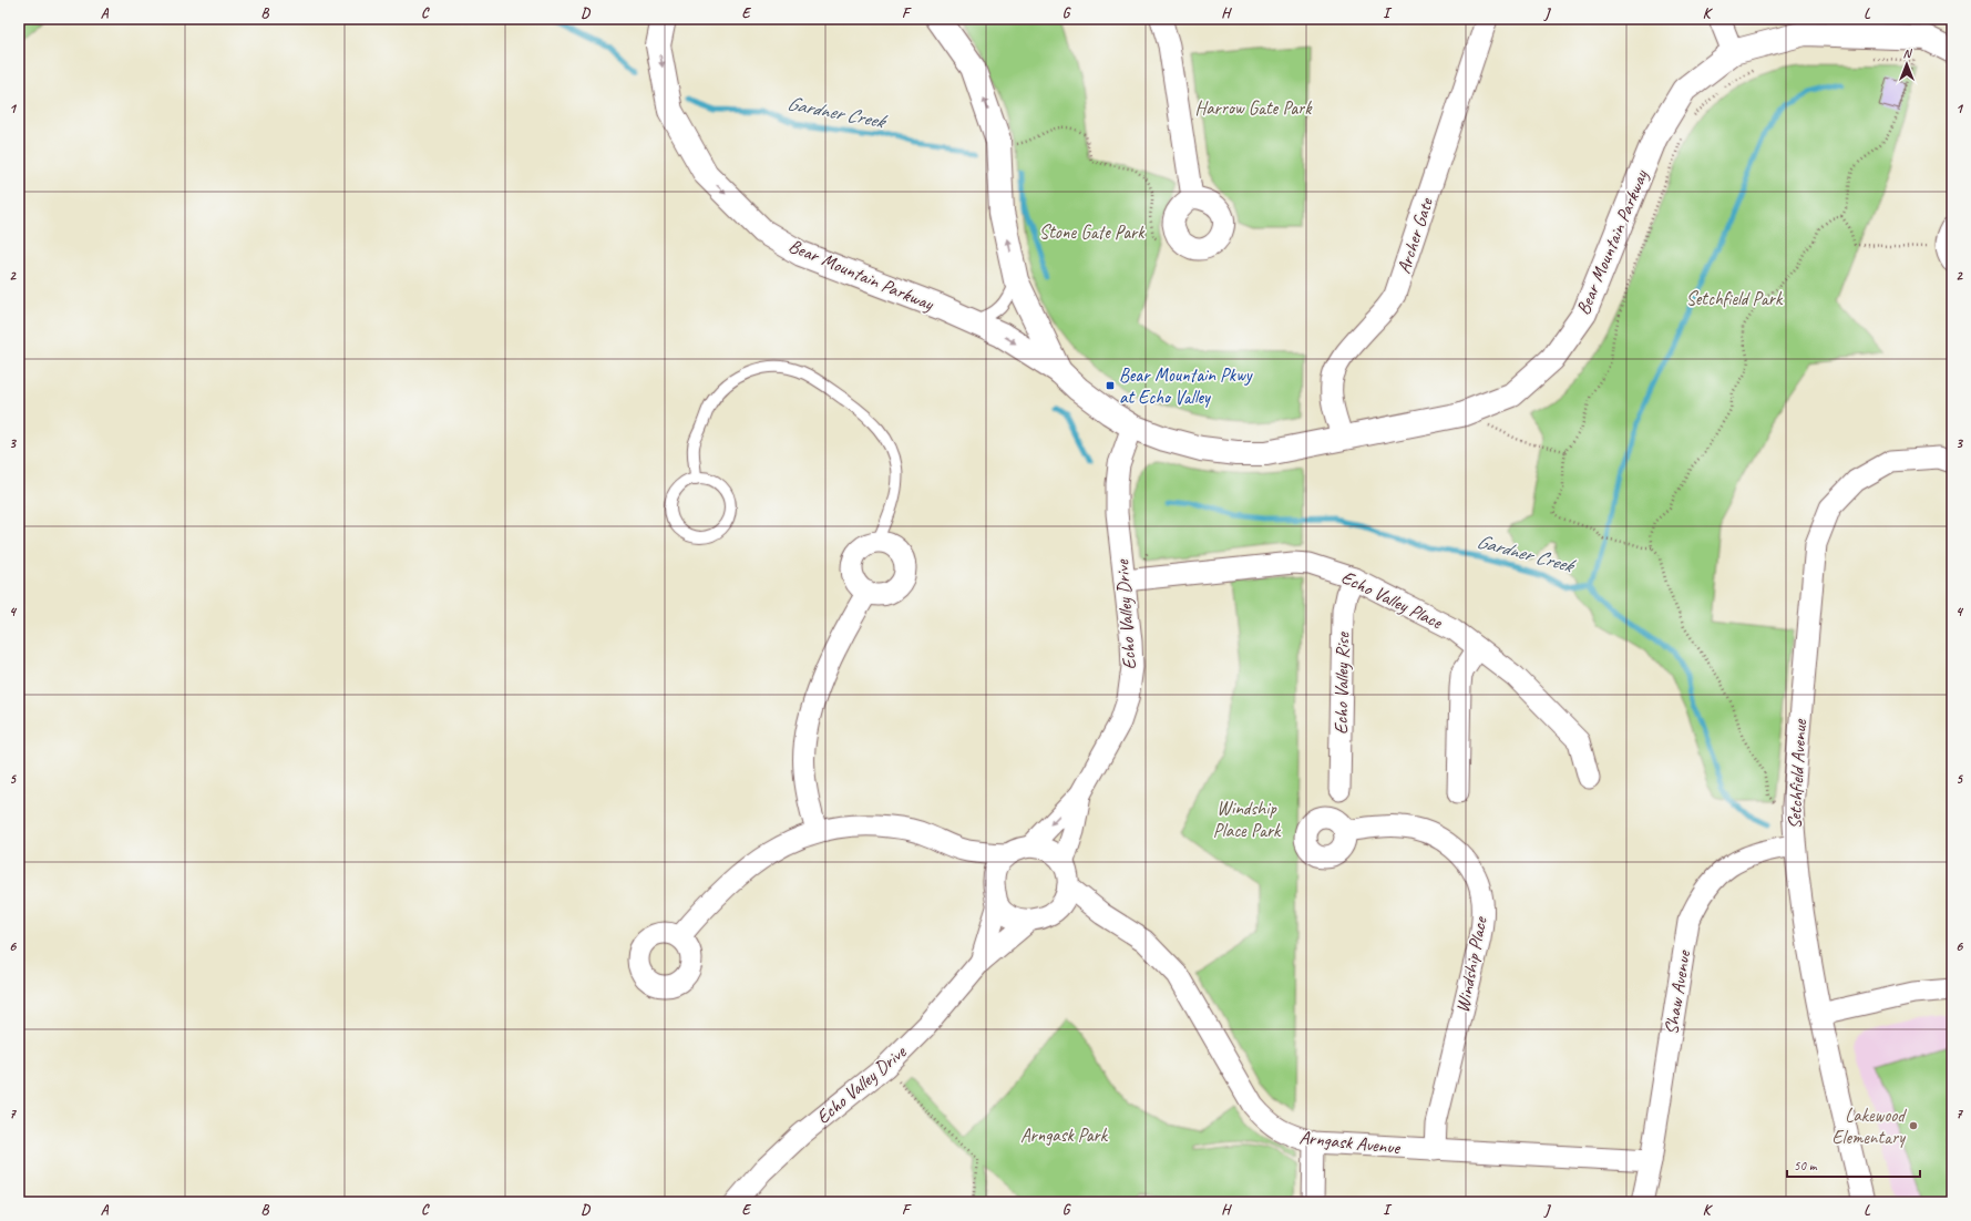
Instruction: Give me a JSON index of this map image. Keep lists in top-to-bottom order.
{
  "streets": {
    "street": [
      "Archer Gate",
      "Bear Mountain Parkway",
      "Echo Valley Place",
      "Echo Valley Drive",
      "Echo Valley Rise",
      "Setchfield Avenue",
      "Windship Place",
      "Shaw Avenue",
      "Arngask Avenue"
    ]
  },
  "crossings": [
    ["Archer Gate", "Bear Mountain Parkway"],
    ["Bear Mountain Parkway", "Echo Valley Drive"],
    ["Echo Valley Place", "Echo Valley Drive"],
    ["Echo Valley Place", "Echo Valley Rise"],
    ["Echo Valley Drive", "Arngask Avenue"],
    ["Setchfield Avenue", "Shaw Avenue"],
    ["Windship Place", "Arngask Avenue"],
    ["Shaw Avenue", "Arngask Avenue"]
  ],
  "water": ["Gardner Creek"],
  "parks": [
    "Harrow Gate Park",
    "Stone Gate Park",
    "Setchfield Park",
    "Windship Place Park",
    "Arngask Park"
  ],
  "places": {
    "transit": ["Bear Mountain Pkwy at Echo Valley"],
    "other": ["Lakewood Elementary"]
  },
  "scale_bar": "50 m",
  "north": "top",
  "grid": {
    "columns": [
      "A",
      "B",
      "C",
      "D",
      "E",
      "F",
      "G",
      "H",
      "I",
      "J",
      "K",
      "L"
    ],
    "rows": [
      "1",
      "2",
      "3",
      "4",
      "5",
      "6",
      "7"
    ]
  }
}
